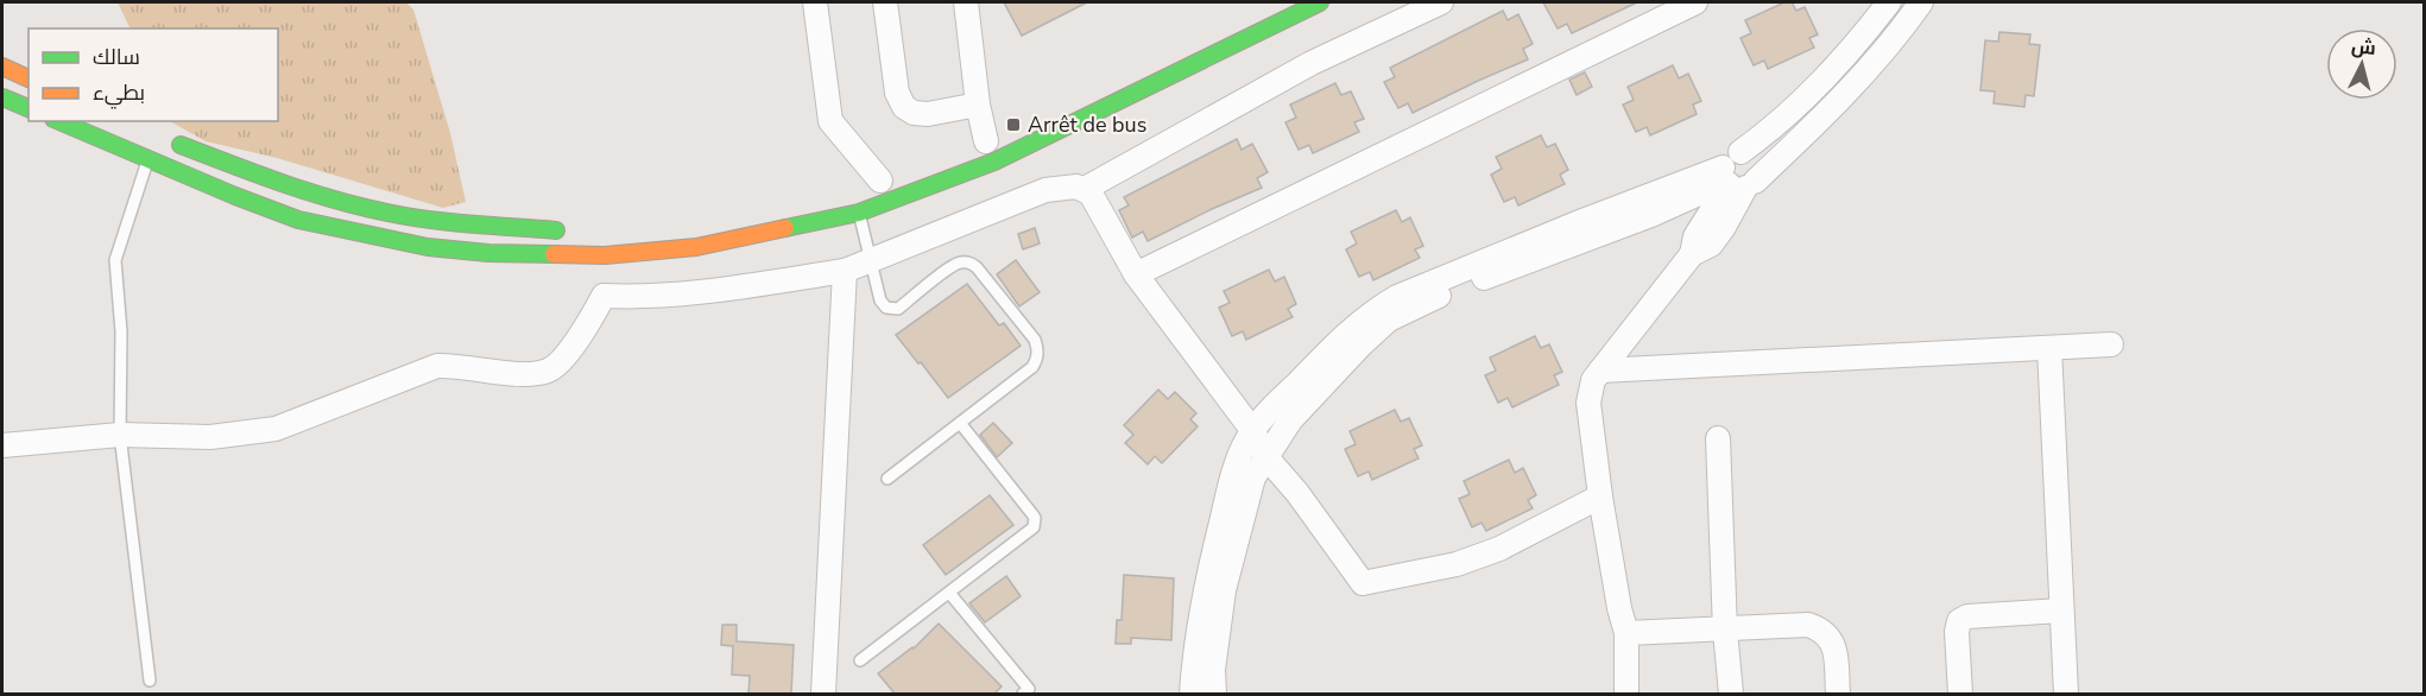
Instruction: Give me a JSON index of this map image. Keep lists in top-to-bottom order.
{
  "places": {
    "transit": ["Arrêt de bus"]
  },
  "legend": ["سالك", "بطيء"],
  "north": "top"
}
